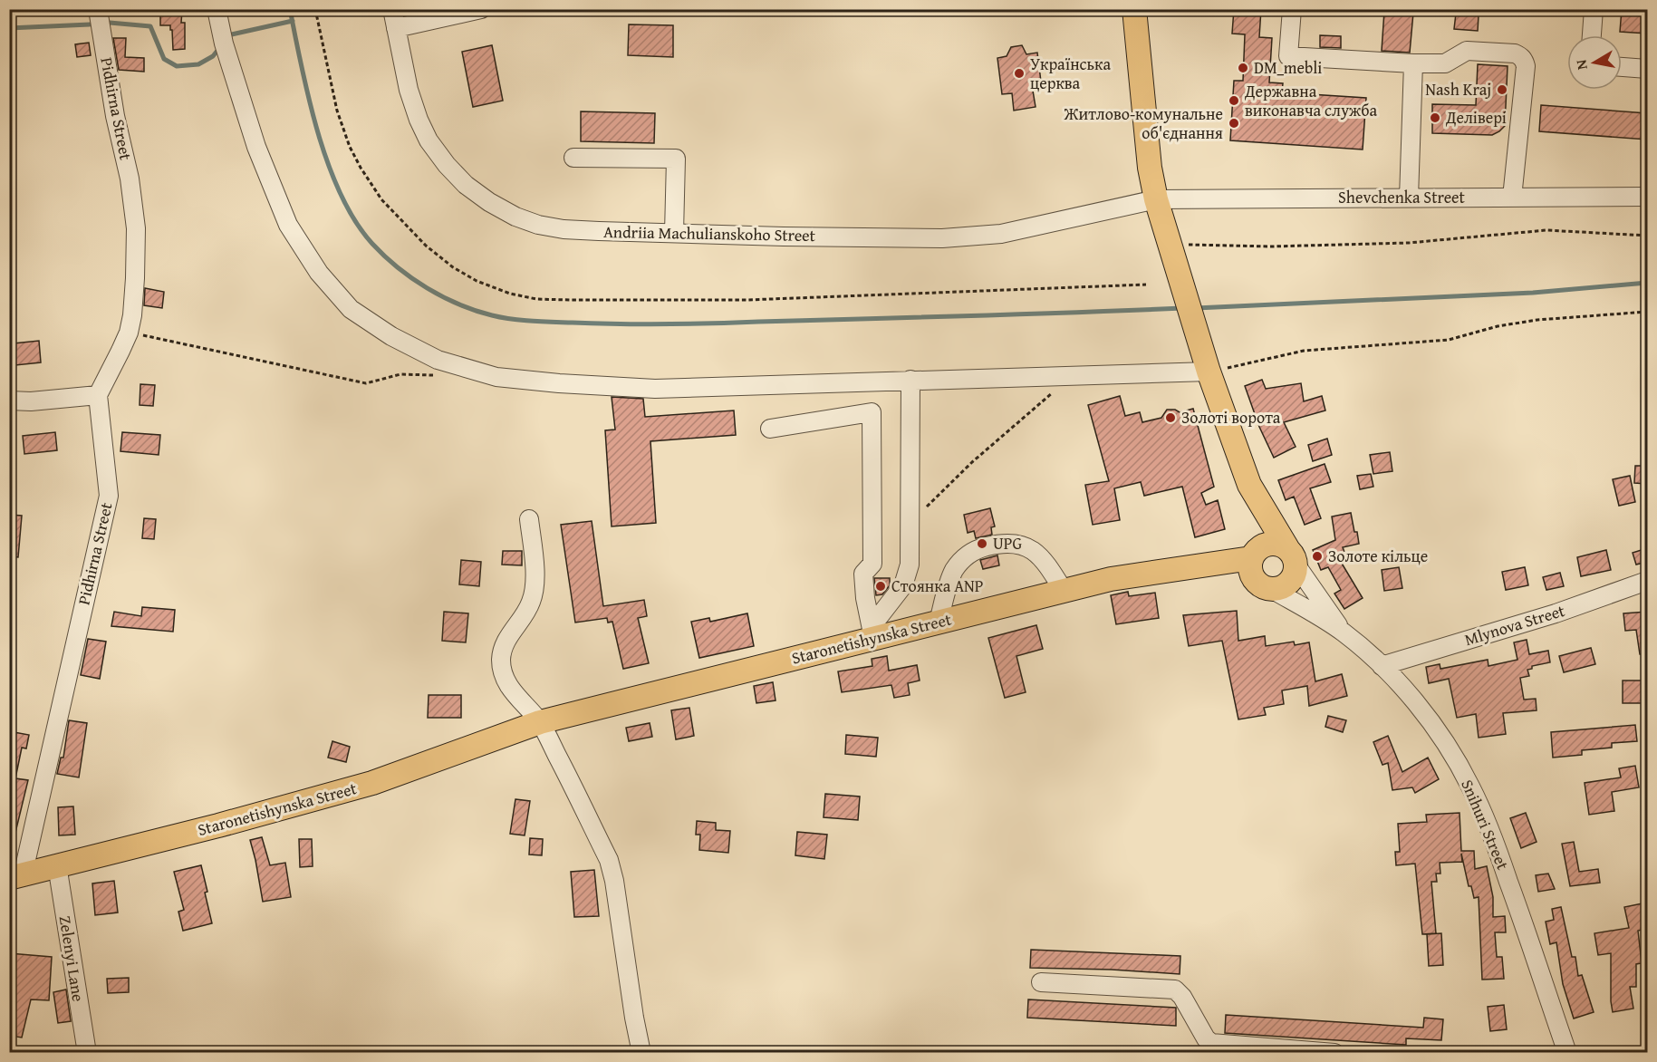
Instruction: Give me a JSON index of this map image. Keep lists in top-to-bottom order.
{
  "streets": {
    "main road": ["Staronetishynska Street", "Snihuri Street"],
    "street": [
      "Pidhirna Street",
      "Shevchenka Street",
      "Andriia Machulianskoho Street",
      "Mlynova Street",
      "Zelenyi Lane"
    ]
  },
  "crossings": [
    ["Pidhirna Street", "Staronetishynska Street"],
    ["Shevchenka Street", "Andriia Machulianskoho Street"],
    ["Shevchenka Street", "Snihuri Street"],
    ["Andriia Machulianskoho Street", "Snihuri Street"],
    ["Mlynova Street", "Snihuri Street"],
    ["Staronetishynska Street", "Snihuri Street"],
    ["Staronetishynska Street", "Zelenyi Lane"]
  ],
  "places": [
    "DM_mebli",
    "Українська церква",
    "Nash Kraj",
    "Державна виконавча служба",
    "Делівері",
    "Житлово-комунальне об'єднання",
    "Золоті ворота",
    "UPG",
    "Золоте кільце",
    "Стоянка ANP"
  ],
  "north": "left"
}
